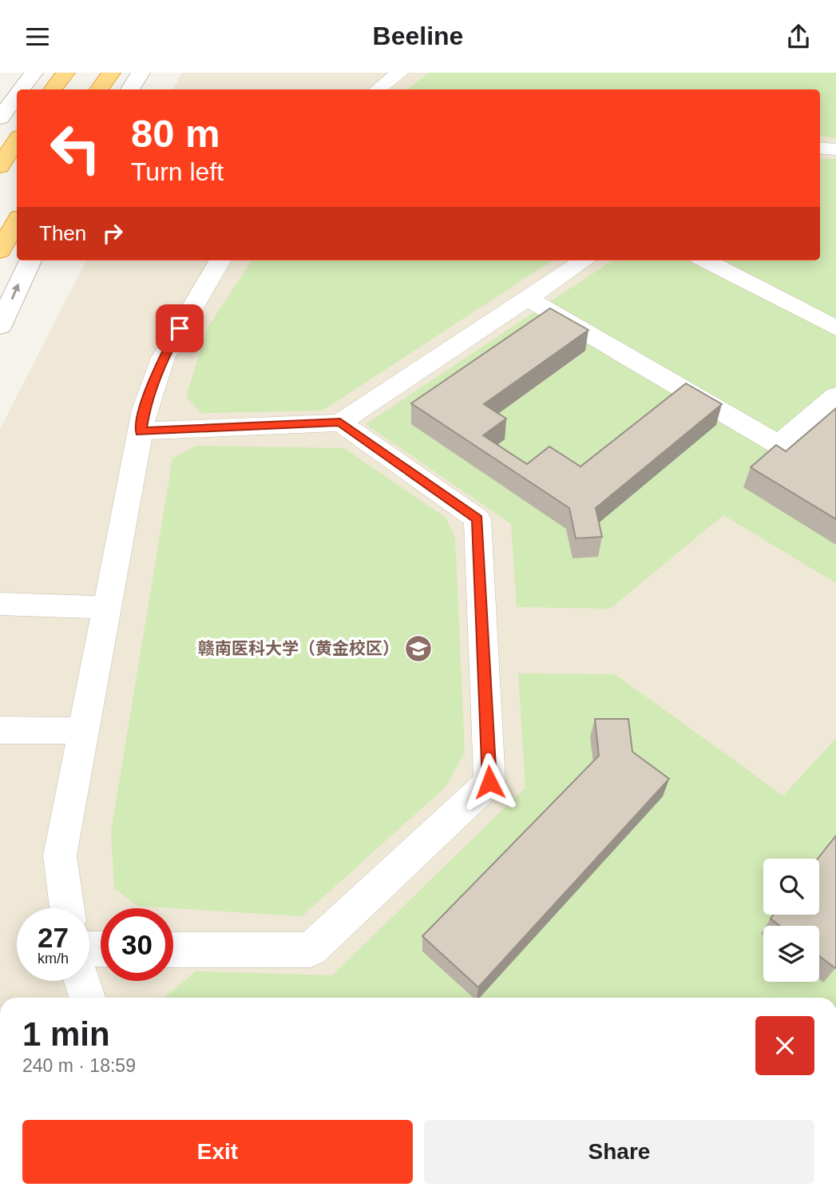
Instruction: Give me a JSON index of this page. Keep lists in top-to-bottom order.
{
  "places": {
    "school or university": ["赣南医科大学（黄金校区）"]
  },
  "page": {
    "header": "Beeline",
    "turn": ["80 m", "Turn left"],
    "then": "Then",
    "speed": "27 km/h",
    "limit": "30",
    "heading": ["1 min", "240 m · 18:59"],
    "buttons": ["Exit", "Share"]
  }
}
